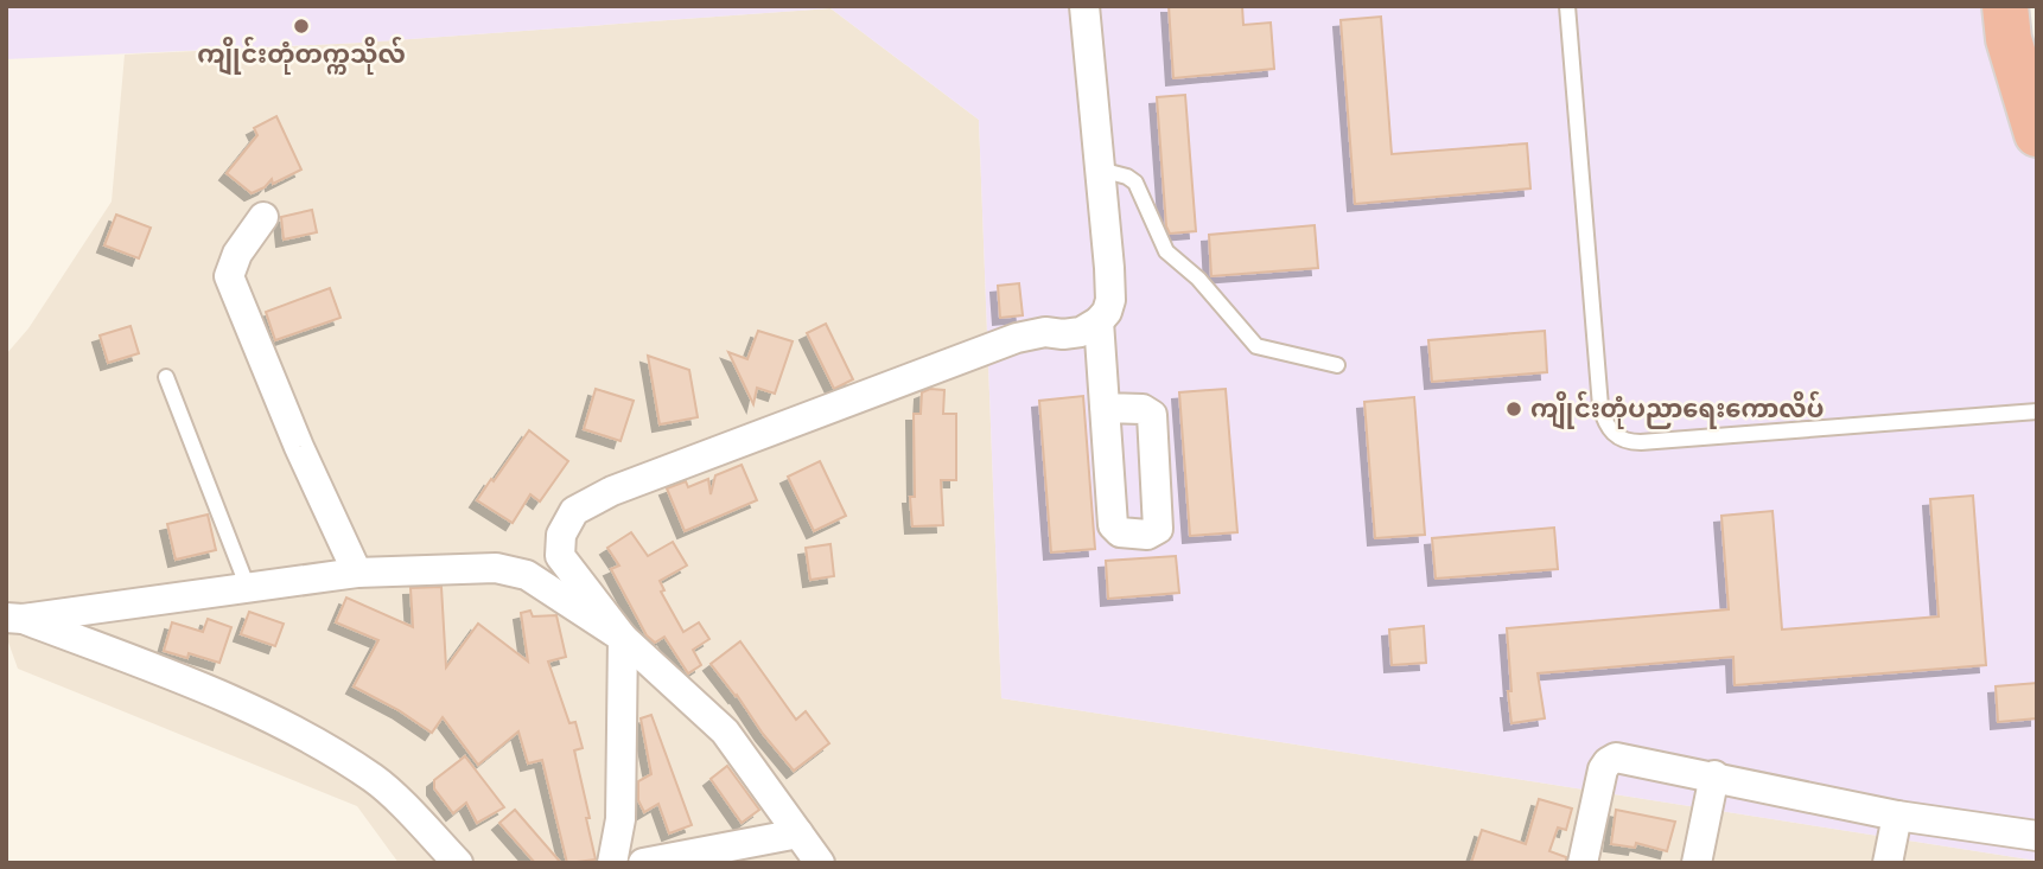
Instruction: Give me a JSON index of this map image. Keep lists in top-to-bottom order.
{
  "places": ["ကျိုင်းတုံတက္ကသိုလ်", "ကျိုင်းတုံပညာရေးကောလိပ်"]
}
